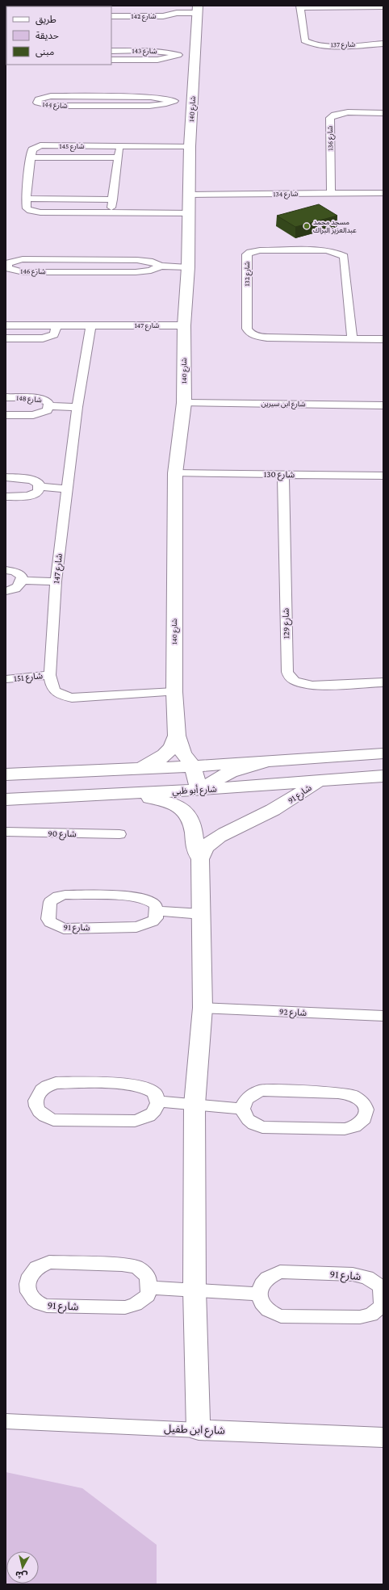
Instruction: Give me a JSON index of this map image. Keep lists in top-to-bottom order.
{
  "streets": {
    "street": [
      "شارع 142",
      "شارع 137",
      "شارع 143",
      "شارع 144",
      "شارع 140",
      "شارع 136",
      "شارع 145",
      "شارع 134",
      "شارع 146",
      "شارع 132",
      "شارع 147",
      "شارع 148",
      "شارع ابن سيرين",
      "شارع 130",
      "شارع 129",
      "شارع 151",
      "شارع أبو ظبي",
      "شارع 91",
      "شارع 90",
      "شارع 92",
      "شارع ابن طفيل"
    ]
  },
  "crossings": [
    ["شارع 142", "شارع 140"],
    ["شارع 143", "شارع 140"],
    ["شارع 144", "شارع 140"],
    ["شارع 140", "شارع 145"],
    ["شارع 140", "شارع 134"],
    ["شارع 140", "شارع 146"],
    ["شارع 140", "شارع 147"],
    ["شارع 140", "شارع ابن سيرين"],
    ["شارع 140", "شارع 130"],
    ["شارع 140", "شارع أبو ظبي"],
    ["شارع 136", "شارع 134"],
    ["شارع 147", "شارع 148"],
    ["شارع 147", "شارع 151"],
    ["شارع 130", "شارع 129"],
    ["شارع أبو ظبي", "شارع 91"]
  ],
  "places": ["مسجد محمد عبدالعزيز البراك"],
  "legend": ["طريق", "حديقة", "مبنى"],
  "north": "bottom"
}
